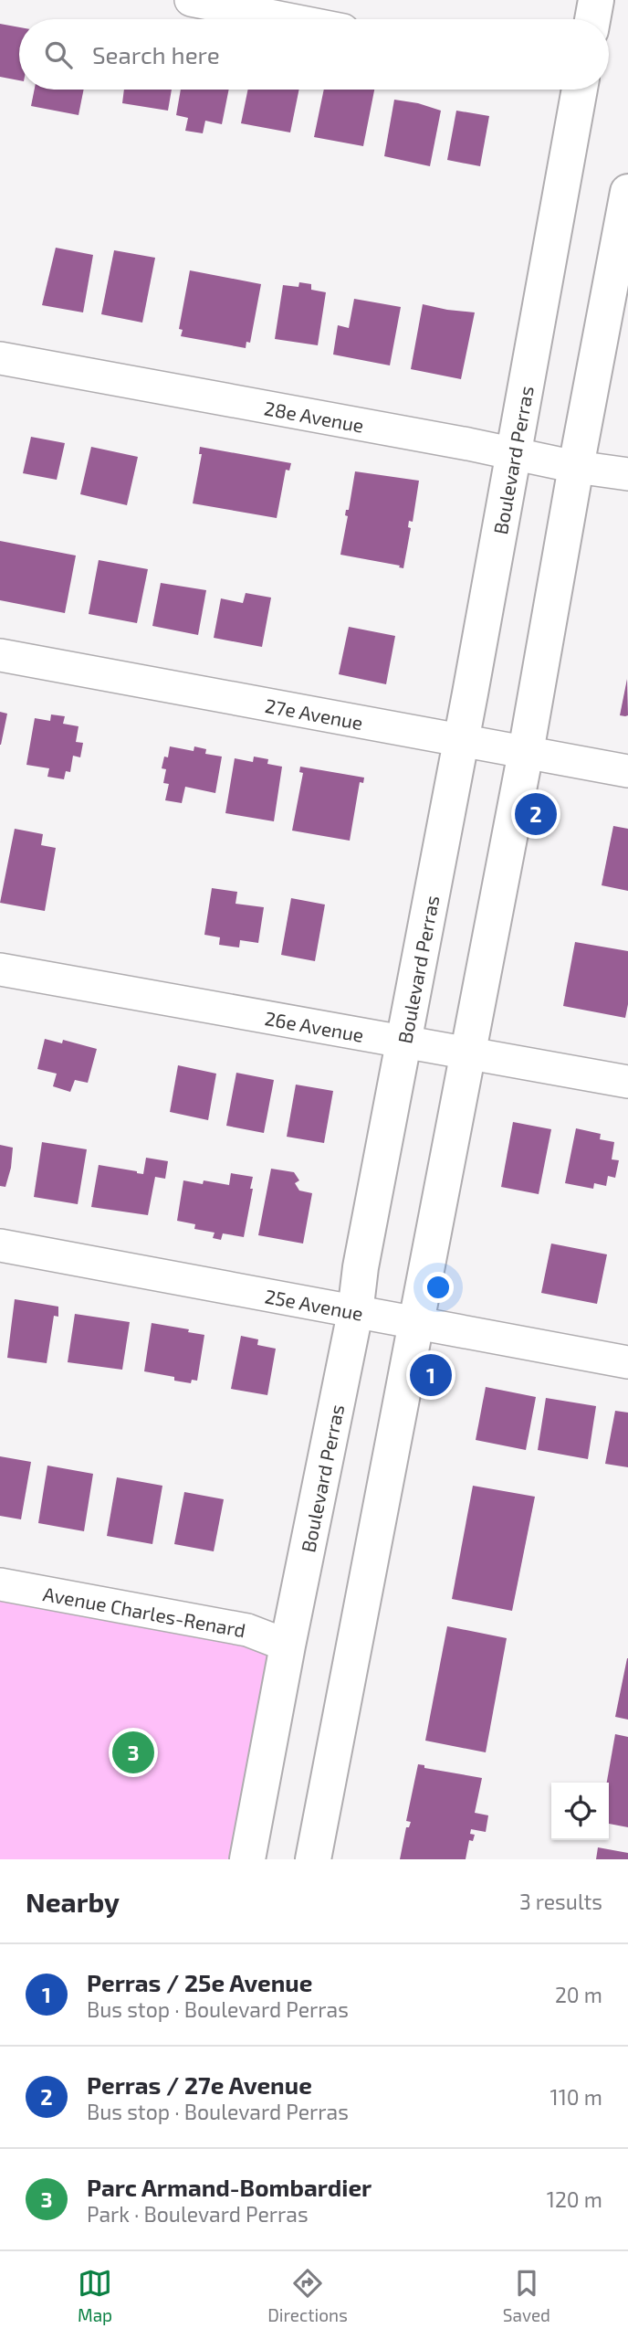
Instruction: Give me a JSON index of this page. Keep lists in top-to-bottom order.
{
  "streets": {
    "main road": ["Boulevard Perras"],
    "street": [
      "28e Avenue",
      "27e Avenue",
      "26e Avenue",
      "25e Avenue",
      "Avenue Charles-Renard"
    ]
  },
  "crossings": [
    ["28e Avenue", "Boulevard Perras"],
    ["Boulevard Perras", "27e Avenue"],
    ["Boulevard Perras", "26e Avenue"],
    ["Boulevard Perras", "25e Avenue"],
    ["Boulevard Perras", "Avenue Charles-Renard"]
  ],
  "page": {
    "search": "Search here",
    "pins": ["2", "1", "3"],
    "heading": ["Nearby", "3 results"],
    "list": [
      {
        "mark": "1",
        "name": "Perras / 25e Avenue",
        "note": "Bus stop · Boulevard Perras",
        "value": "20 m"
      },
      {
        "mark": "2",
        "name": "Perras / 27e Avenue",
        "note": "Bus stop · Boulevard Perras",
        "value": "110 m"
      },
      {
        "mark": "3",
        "name": "Parc Armand-Bombardier",
        "note": "Park · Boulevard Perras",
        "value": "120 m"
      }
    ],
    "nav": ["Map", "Directions", "Saved"]
  }
}
